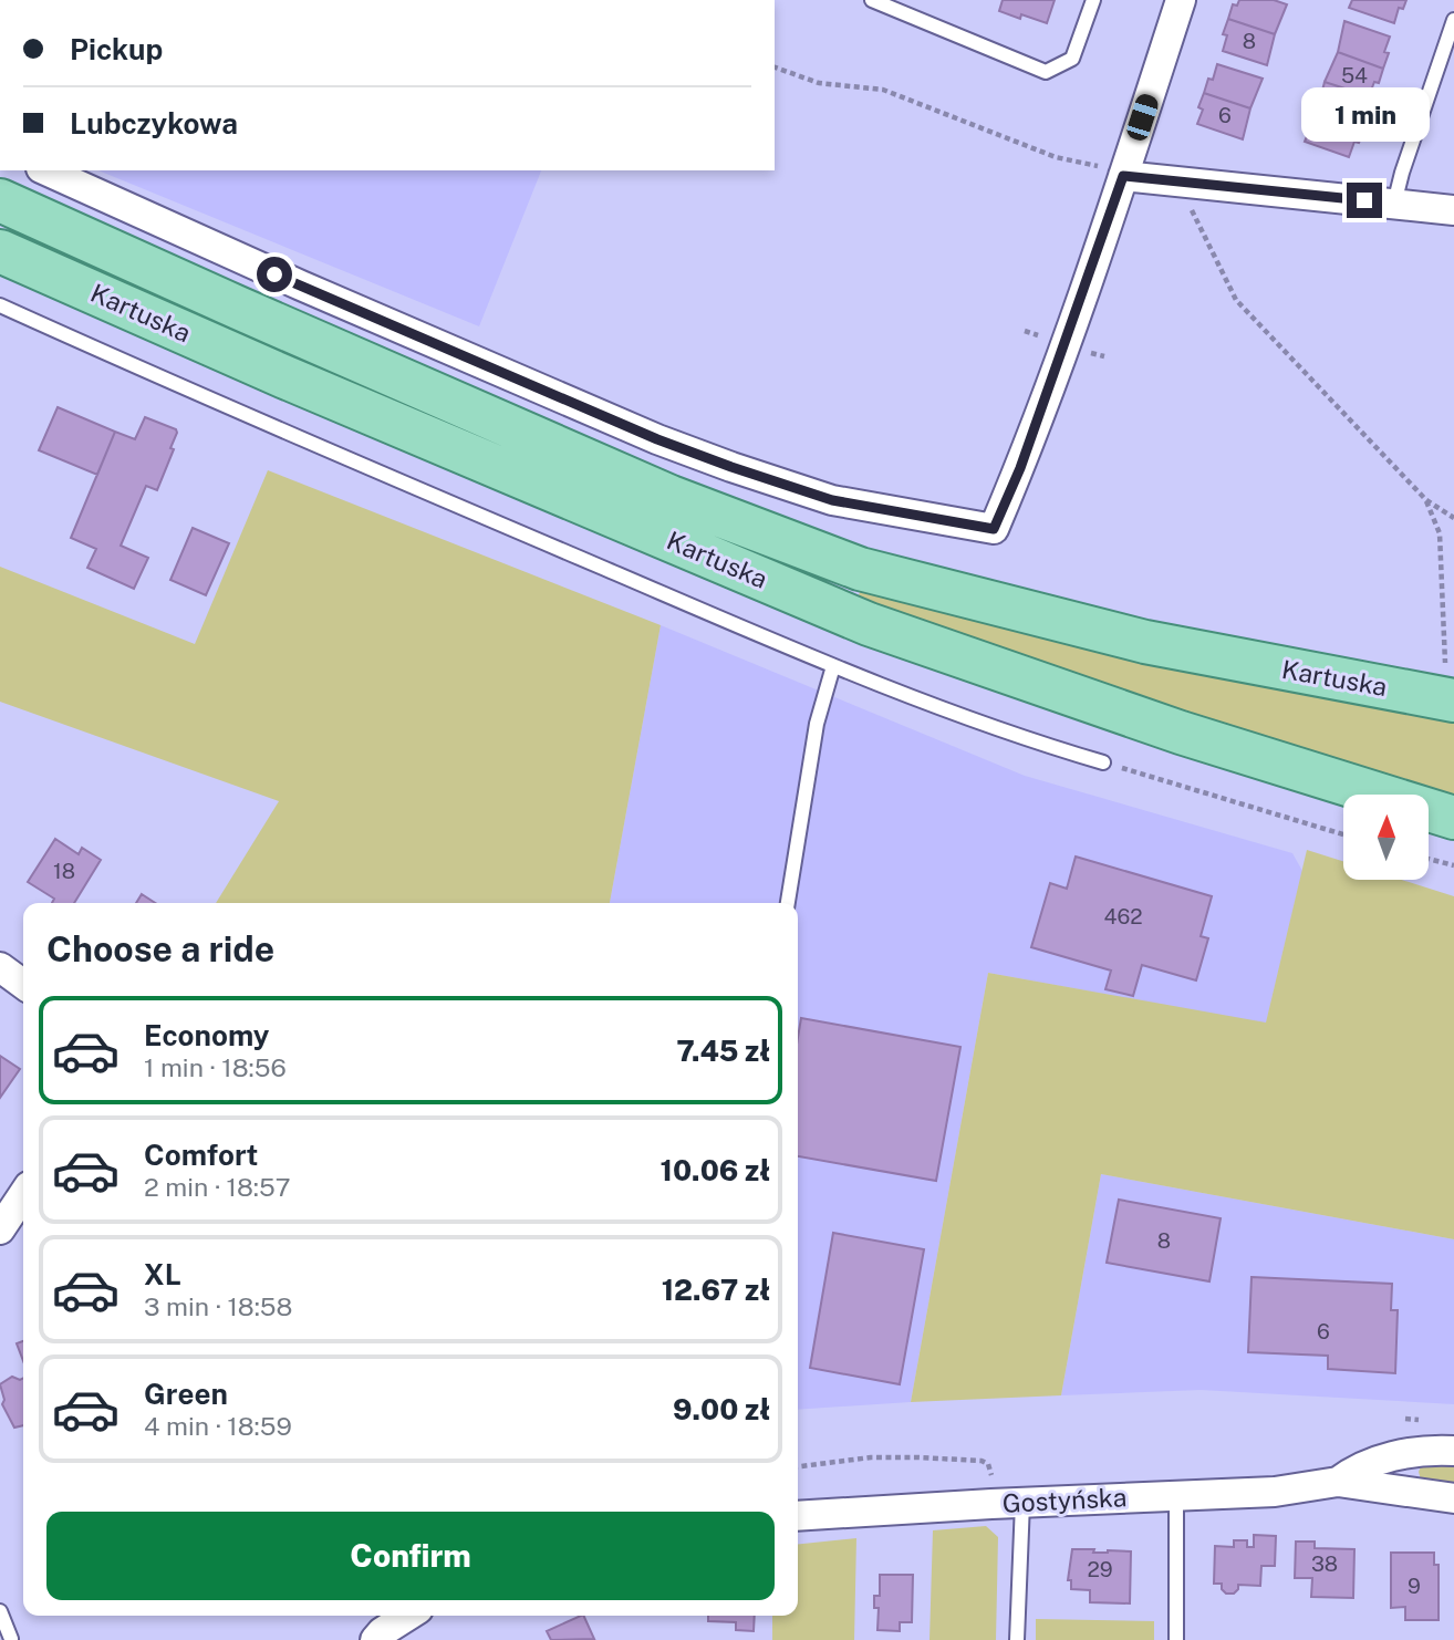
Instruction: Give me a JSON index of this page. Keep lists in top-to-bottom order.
{
  "streets": {
    "main road": ["Kartuska"],
    "street": ["Gostyńska"]
  },
  "house_numbers": [
    "8",
    "54",
    "6",
    "18",
    "462",
    "8",
    "6",
    "38",
    "29",
    "9"
  ],
  "north": "top",
  "page": {
    "banner": ["Pickup", "Lubczykowa"],
    "bubble": "1 min",
    "heading": "Choose a ride",
    "list": [
      {
        "name": "Economy",
        "note": "1 min · 18:56",
        "value": "7.45 zł"
      },
      {
        "name": "Comfort",
        "note": "2 min · 18:57",
        "value": "10.06 zł"
      },
      {
        "name": "XL",
        "note": "3 min · 18:58",
        "value": "12.67 zł"
      },
      {
        "name": "Green",
        "note": "4 min · 18:59",
        "value": "9.00 zł"
      }
    ],
    "buttons": "Confirm"
  }
}
